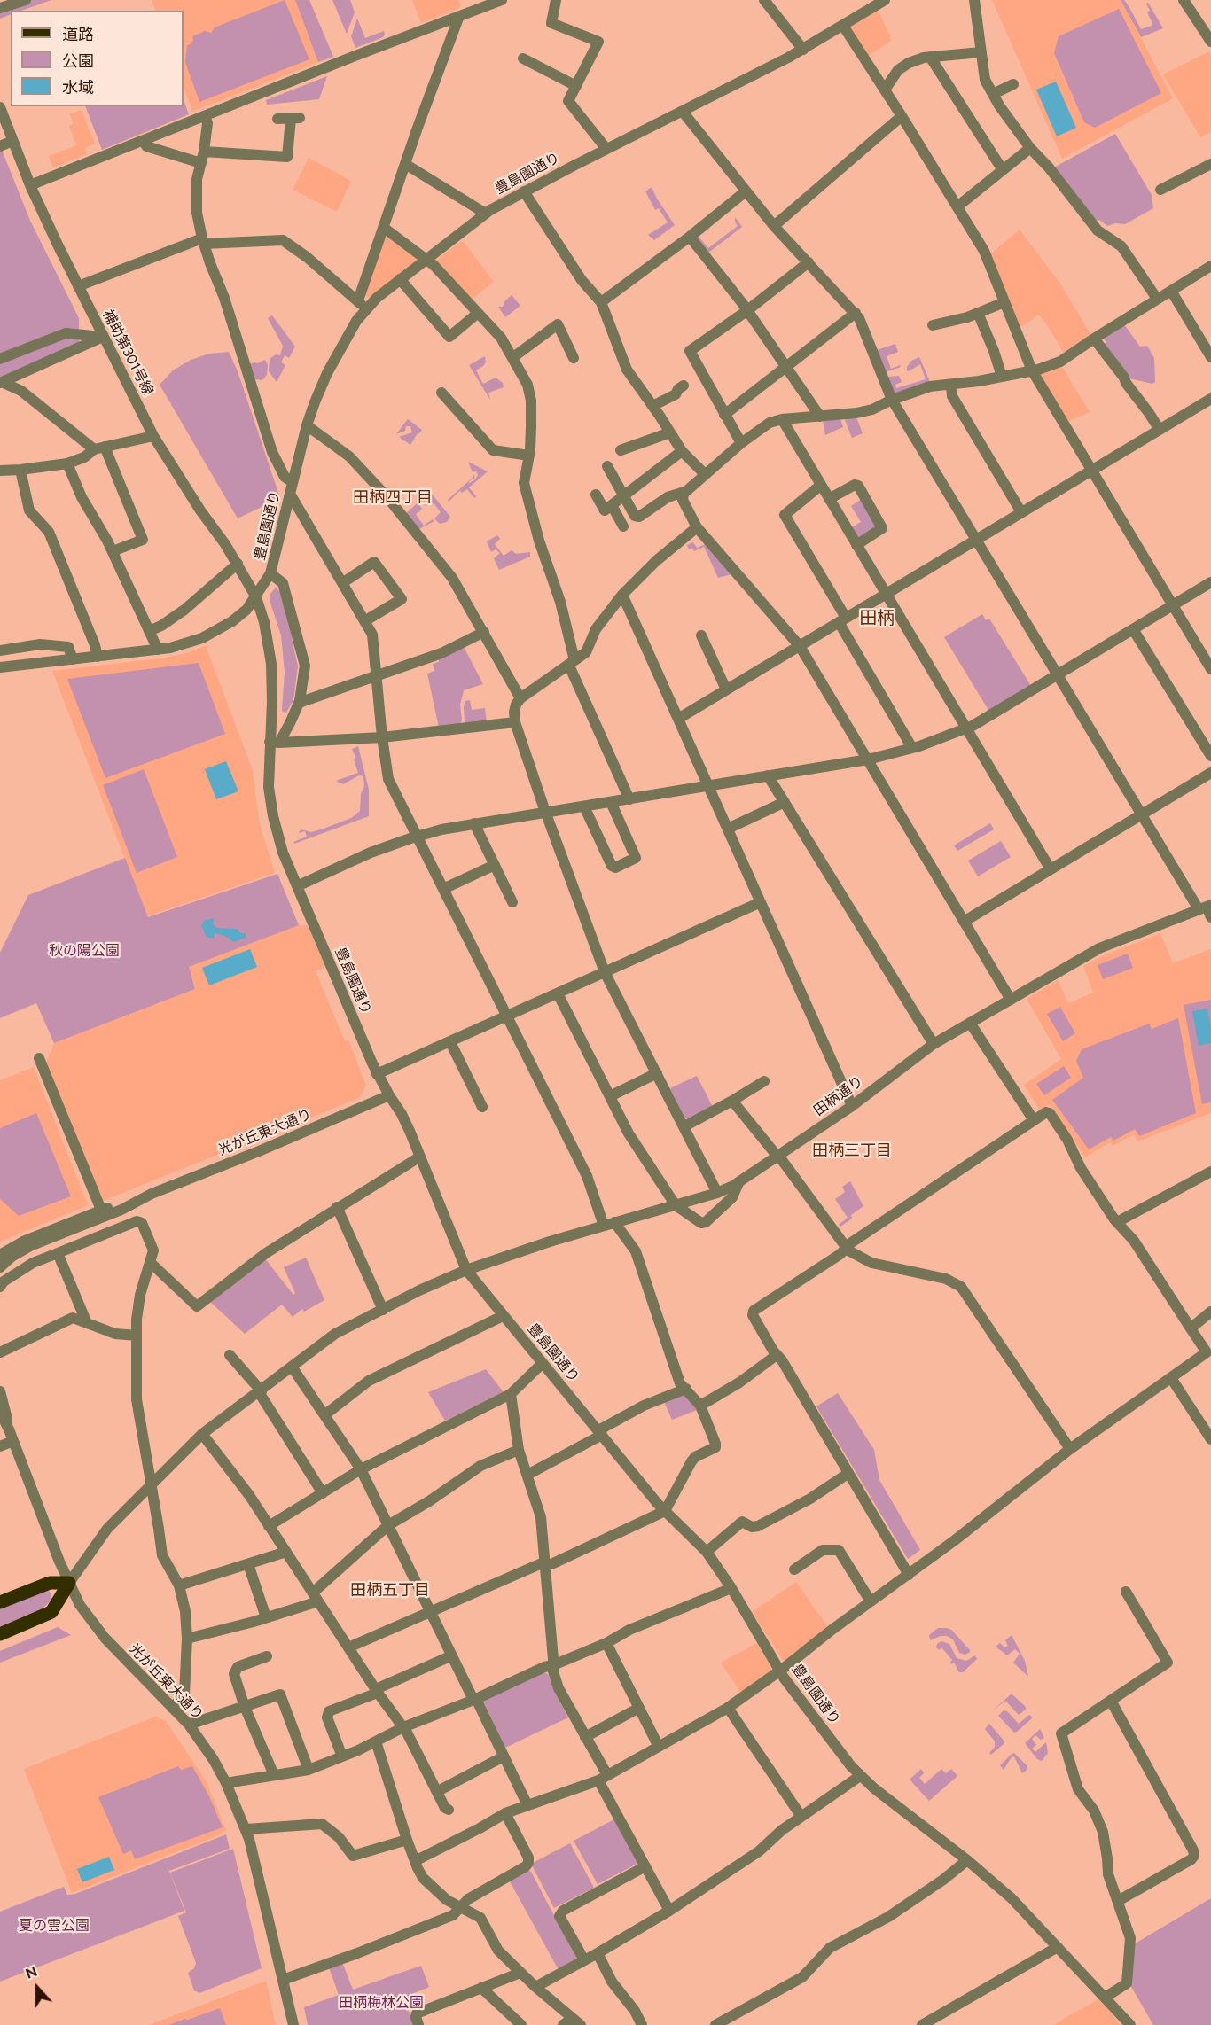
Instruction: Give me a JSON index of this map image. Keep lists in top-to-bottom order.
{
  "streets": {
    "street": [
      "豊島園通り",
      "補助第301号線",
      "田柄通り",
      "光が丘東大通り"
    ]
  },
  "crossings": [
    ["豊島園通り", "補助第301号線"],
    ["豊島園通り", "田柄通り"],
    ["豊島園通り", "光が丘東大通り"],
    ["田柄通り", "光が丘東大通り"]
  ],
  "districts": [
    "田柄四丁目",
    "田柄",
    "田柄三丁目",
    "田柄五丁目"
  ],
  "parks": ["秋の陽公園", "夏の雲公園", "田柄梅林公園"],
  "legend": ["道路", "公園", "水域"],
  "north": "top"
}
